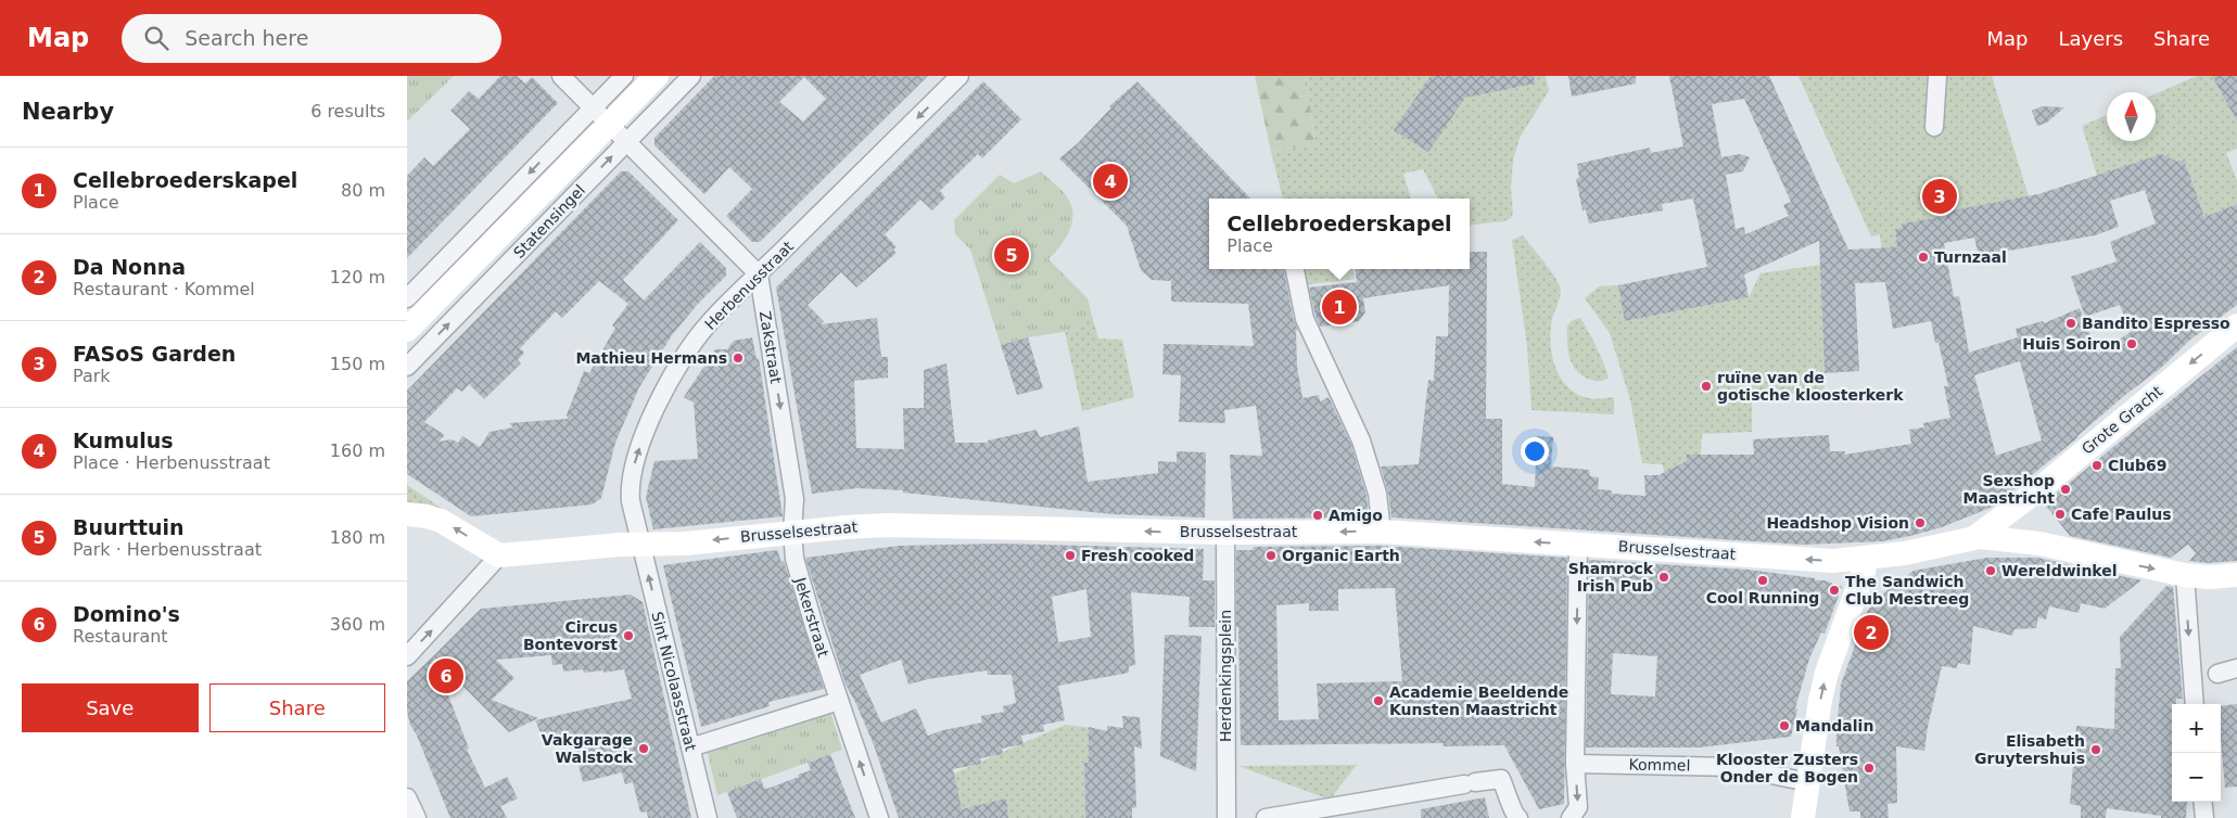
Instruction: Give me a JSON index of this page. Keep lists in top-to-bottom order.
{
  "streets": {
    "street": [
      "Statensingel",
      "Herbenusstraat",
      "Zakstraat",
      "Grote Gracht",
      "Brusselsestraat",
      "Jekerstraat",
      "Herdenkingsplein",
      "Sint Nicolaasstraat",
      "Kommel"
    ]
  },
  "crossings": [
    ["Herbenusstraat", "Zakstraat"],
    ["Herbenusstraat", "Brusselsestraat"],
    ["Herbenusstraat", "Sint Nicolaasstraat"],
    ["Zakstraat", "Brusselsestraat"],
    ["Zakstraat", "Jekerstraat"],
    ["Grote Gracht", "Brusselsestraat"],
    ["Brusselsestraat", "Jekerstraat"],
    ["Brusselsestraat", "Herdenkingsplein"],
    ["Brusselsestraat", "Sint Nicolaasstraat"]
  ],
  "one_way": [
    "Zakstraat",
    "Grote Gracht",
    "Jekerstraat",
    "Sint Nicolaasstraat"
  ],
  "places": [
    "Turnzaal",
    "Bandito Espresso",
    "Huis Soiron",
    "Mathieu Hermans",
    "ruïne van de gotische kloosterkerk",
    "Club69",
    "Sexshop Maastricht",
    "Cafe Paulus",
    "Amigo",
    "Headshop Vision",
    "Fresh cooked",
    "Organic Earth",
    "Wereldwinkel",
    "Shamrock Irish Pub",
    "Cool Running",
    "The Sandwich Club Mestreeg",
    "Circus Bontevorst",
    "Academie Beeldende Kunsten Maastricht",
    "Mandalin",
    "Vakgarage Walstock",
    "Elisabeth Gruytershuis",
    "Klooster Zusters Onder de Bogen"
  ],
  "north": "top",
  "page": {
    "header": "Map",
    "search": "Search here",
    "nav": ["Map", "Layers", "Share"],
    "heading": ["Nearby", "6 results"],
    "list": [
      {
        "mark": "1",
        "name": "Cellebroederskapel",
        "note": "Place",
        "value": "80 m"
      },
      {
        "mark": "2",
        "name": "Da Nonna",
        "note": "Restaurant · Kommel",
        "value": "120 m"
      },
      {
        "mark": "3",
        "name": "FASoS Garden",
        "note": "Park",
        "value": "150 m"
      },
      {
        "mark": "4",
        "name": "Kumulus",
        "note": "Place · Herbenusstraat",
        "value": "160 m"
      },
      {
        "mark": "5",
        "name": "Buurttuin",
        "note": "Park · Herbenusstraat",
        "value": "180 m"
      },
      {
        "mark": "6",
        "name": "Domino's",
        "note": "Restaurant",
        "value": "360 m"
      }
    ],
    "pins": [
      "4",
      "3",
      "5",
      "1",
      "2",
      "6"
    ],
    "popup": ["Cellebroederskapel", "Place"],
    "buttons": ["Save", "Share"],
    "map_buttons": ["+", "−"]
  }
}
